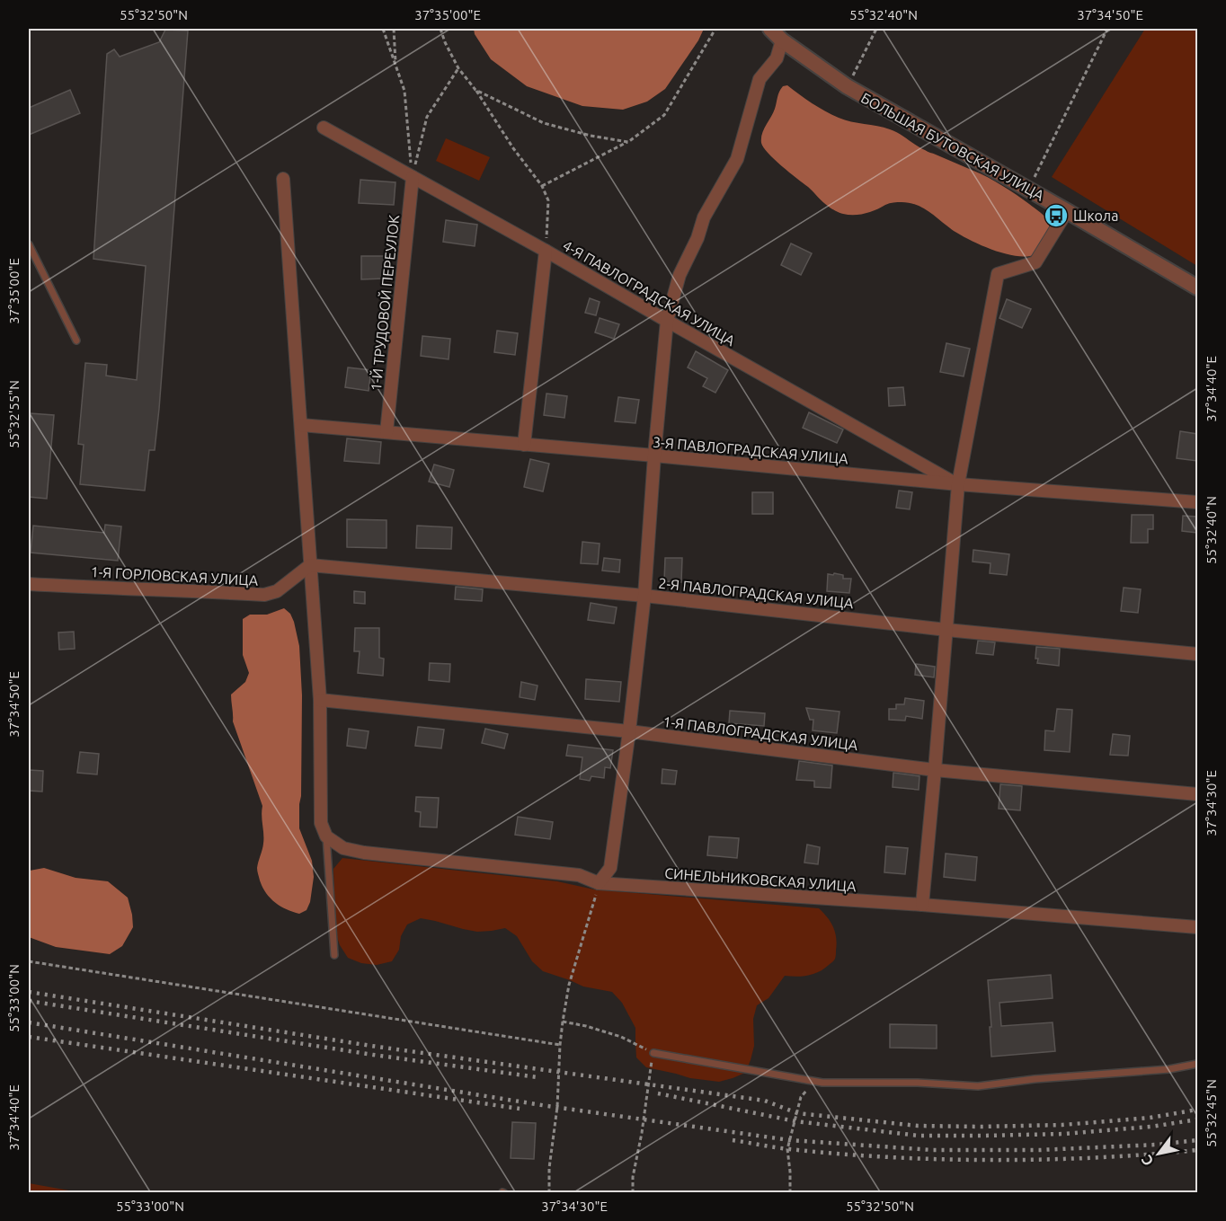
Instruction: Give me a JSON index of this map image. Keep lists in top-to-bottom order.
{
  "streets": {
    "street": [
      "БОЛЬШАЯ БУТОВСКАЯ УЛИЦА",
      "4-Я ПАВЛОГРАДСКАЯ УЛИЦА",
      "1-Й ТРУДОВОЙ ПЕРЕУЛОК",
      "3-Я ПАВЛОГРАДСКАЯ УЛИЦА",
      "1-Я ГОРЛОВСКАЯ УЛИЦА",
      "2-Я ПАВЛОГРАДСКАЯ УЛИЦА",
      "1-Я ПАВЛОГРАДСКАЯ УЛИЦА",
      "СИНЕЛЬНИКОВСКАЯ УЛИЦА"
    ]
  },
  "crossings": [
    ["4-Я ПАВЛОГРАДСКАЯ УЛИЦА", "1-Й ТРУДОВОЙ ПЕРЕУЛОК"],
    ["4-Я ПАВЛОГРАДСКАЯ УЛИЦА", "3-Я ПАВЛОГРАДСКАЯ УЛИЦА"],
    ["1-Й ТРУДОВОЙ ПЕРЕУЛОК", "3-Я ПАВЛОГРАДСКАЯ УЛИЦА"],
    ["1-Я ГОРЛОВСКАЯ УЛИЦА", "2-Я ПАВЛОГРАДСКАЯ УЛИЦА"]
  ],
  "places": {
    "bus stop": ["Школа"]
  },
  "north": "bottom left",
  "coordinates": [
    "55°32'50\"N",
    "37°35'00\"E",
    "55°32'40\"N",
    "37°34'50\"E",
    "37°34'40\"E",
    "55°32'55\"N",
    "37°34'30\"E",
    "55°33'00\"N",
    "55°32'45\"N"
  ]
}
